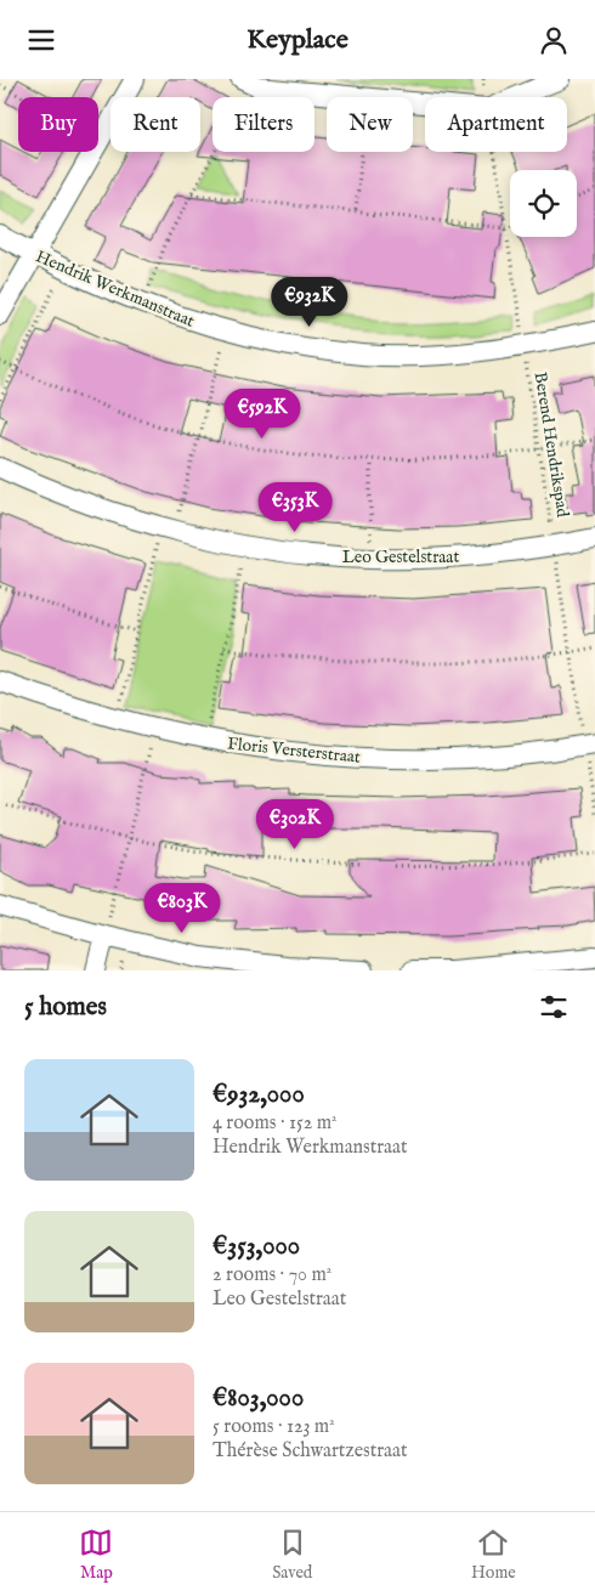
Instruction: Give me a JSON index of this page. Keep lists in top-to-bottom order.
{
  "streets": {
    "street": ["Hendrik Werkmanstraat", "Leo Gestelstraat", "Floris Versterstraat"],
    "path": ["Berend Hendrikspad"]
  },
  "crossings": [
    ["Hendrik Werkmanstraat", "Berend Hendrikspad"],
    ["Berend Hendrikspad", "Leo Gestelstraat"],
    ["Berend Hendrikspad", "Floris Versterstraat"]
  ],
  "page": {
    "header": "Keyplace",
    "chip": [
      "Buy",
      "Rent",
      "Filters",
      "New",
      "Apartment"
    ],
    "price": [
      "€932K",
      "€592K",
      "€353K",
      "€302K",
      "€803K"
    ],
    "heading": "5 homes",
    "list": [
      {
        "name": "€932,000",
        "note": "4 rooms · 152 m² · Hendrik Werkmanstraat"
      },
      {
        "name": "€353,000",
        "note": "2 rooms · 70 m² · Leo Gestelstraat"
      },
      {
        "name": "€803,000",
        "note": "5 rooms · 123 m² · Thérèse Schwartzestraat"
      }
    ],
    "tabs": ["Map", "Saved", "Home"]
  }
}
